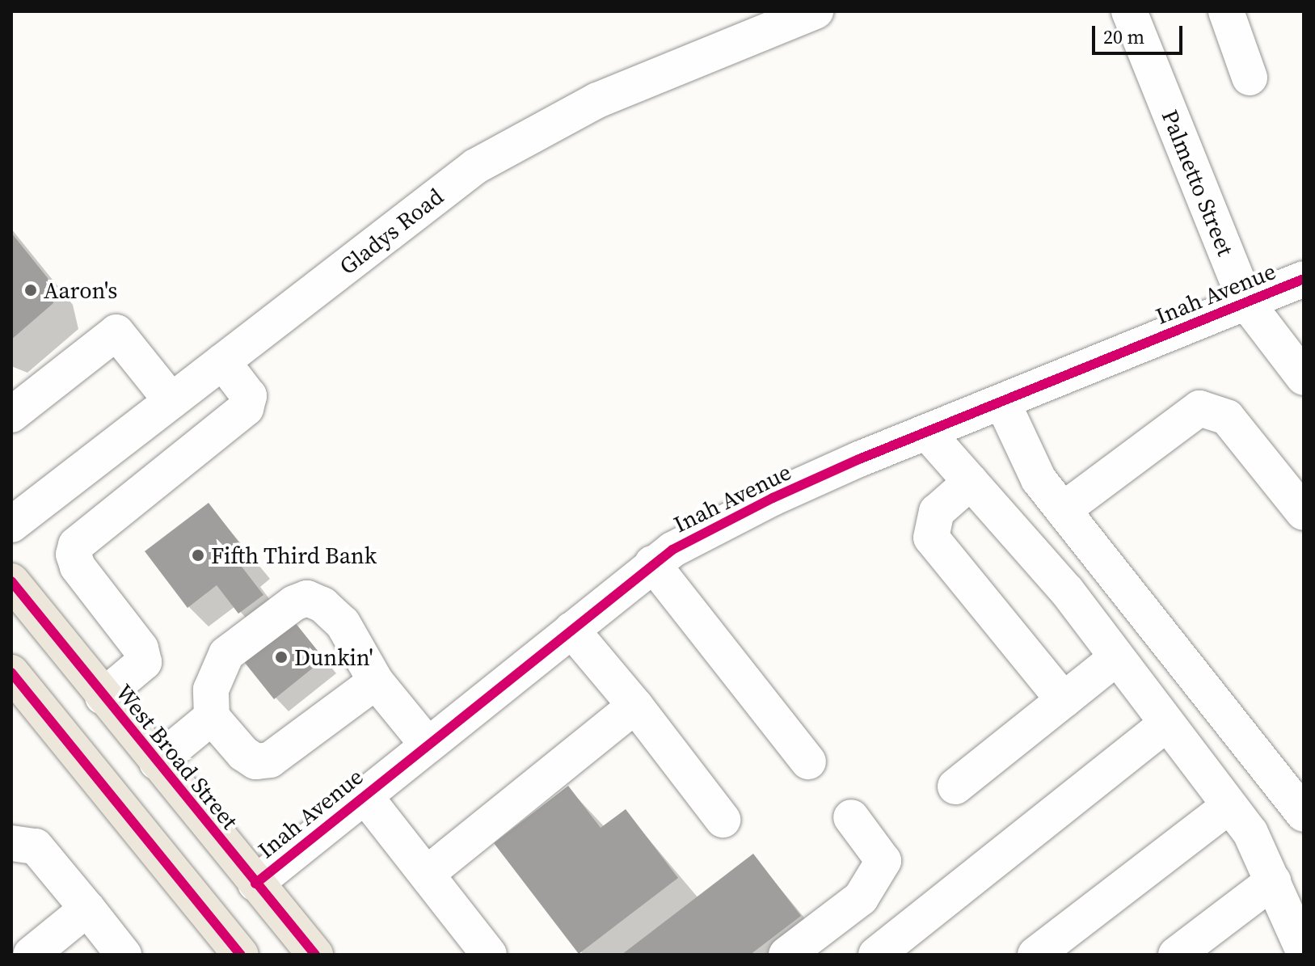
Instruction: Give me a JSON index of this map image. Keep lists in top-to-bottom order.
{
  "streets": {
    "main road": ["West Broad Street"],
    "street": ["Palmetto Street", "Gladys Road", "Inah Avenue"]
  },
  "crossings": [
    ["Palmetto Street", "Inah Avenue"],
    ["Inah Avenue", "West Broad Street"]
  ],
  "places": ["Aaron's", "Fifth Third Bank", "Dunkin'"],
  "scale_bar": "20 m"
}
